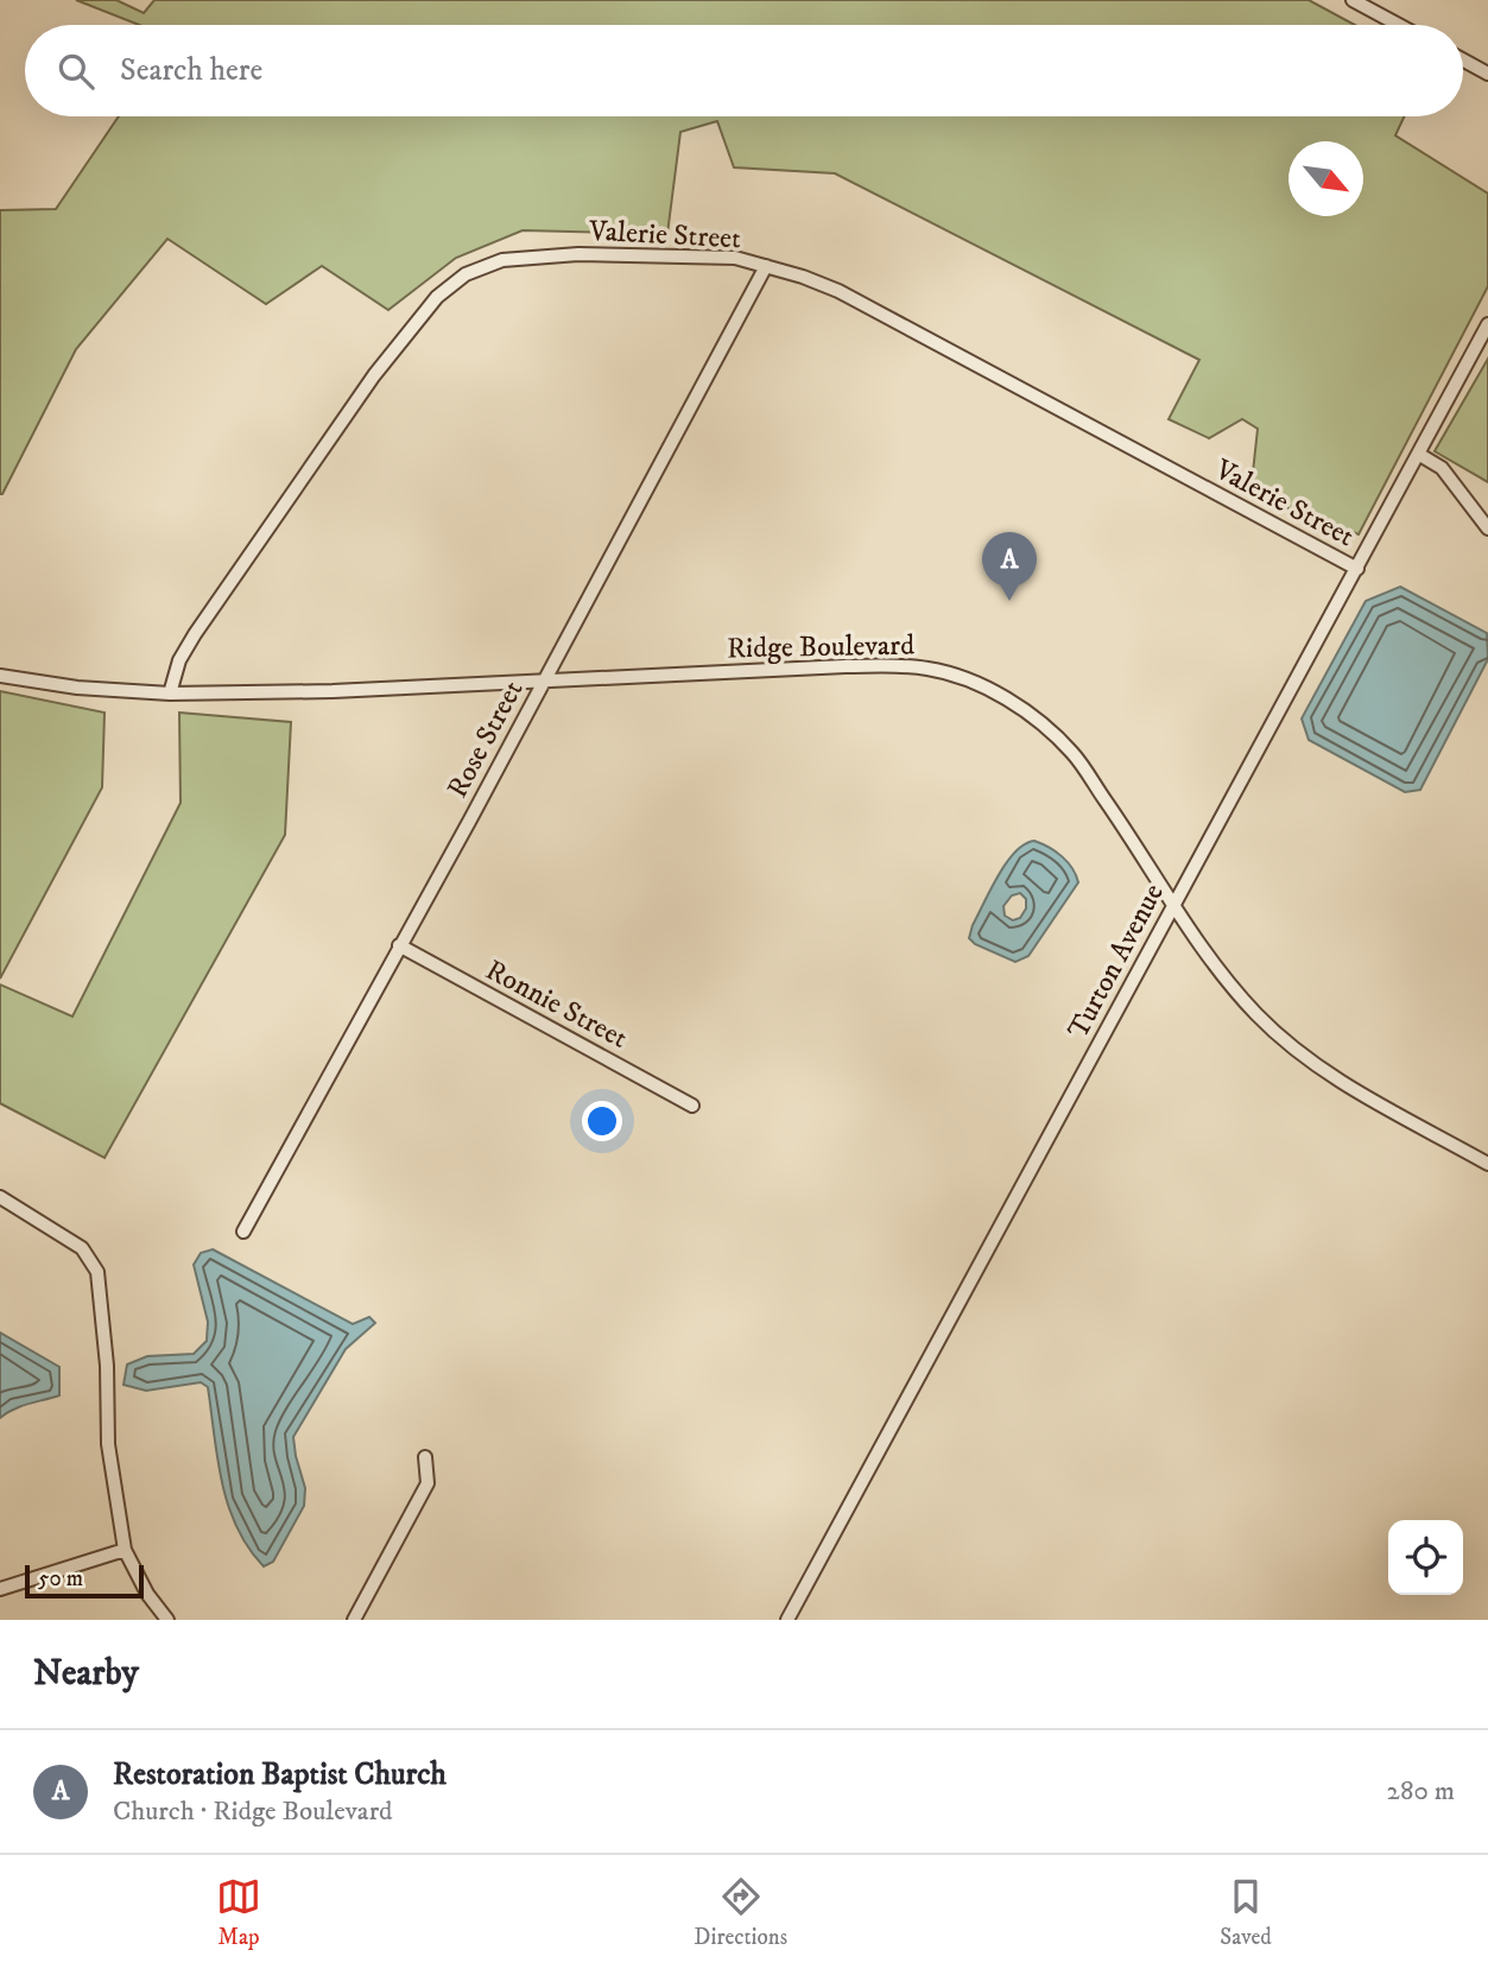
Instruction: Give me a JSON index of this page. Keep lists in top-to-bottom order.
{
  "streets": {
    "street": [
      "Valerie Street",
      "Ridge Boulevard",
      "Rose Street",
      "Turton Avenue",
      "Ronnie Street"
    ]
  },
  "crossings": [
    ["Valerie Street", "Ridge Boulevard"],
    ["Valerie Street", "Rose Street"],
    ["Valerie Street", "Turton Avenue"],
    ["Ridge Boulevard", "Rose Street"],
    ["Ridge Boulevard", "Turton Avenue"],
    ["Rose Street", "Ronnie Street"]
  ],
  "scale_bar": "50 m",
  "north": "bottom right",
  "page": {
    "search": "Search here",
    "pins": "A",
    "scale": "50 m",
    "heading": "Nearby",
    "list": [
      {
        "mark": "A",
        "name": "Restoration Baptist Church",
        "note": "Church · Ridge Boulevard",
        "value": "280 m"
      }
    ],
    "nav": ["Map", "Directions", "Saved"]
  }
}
